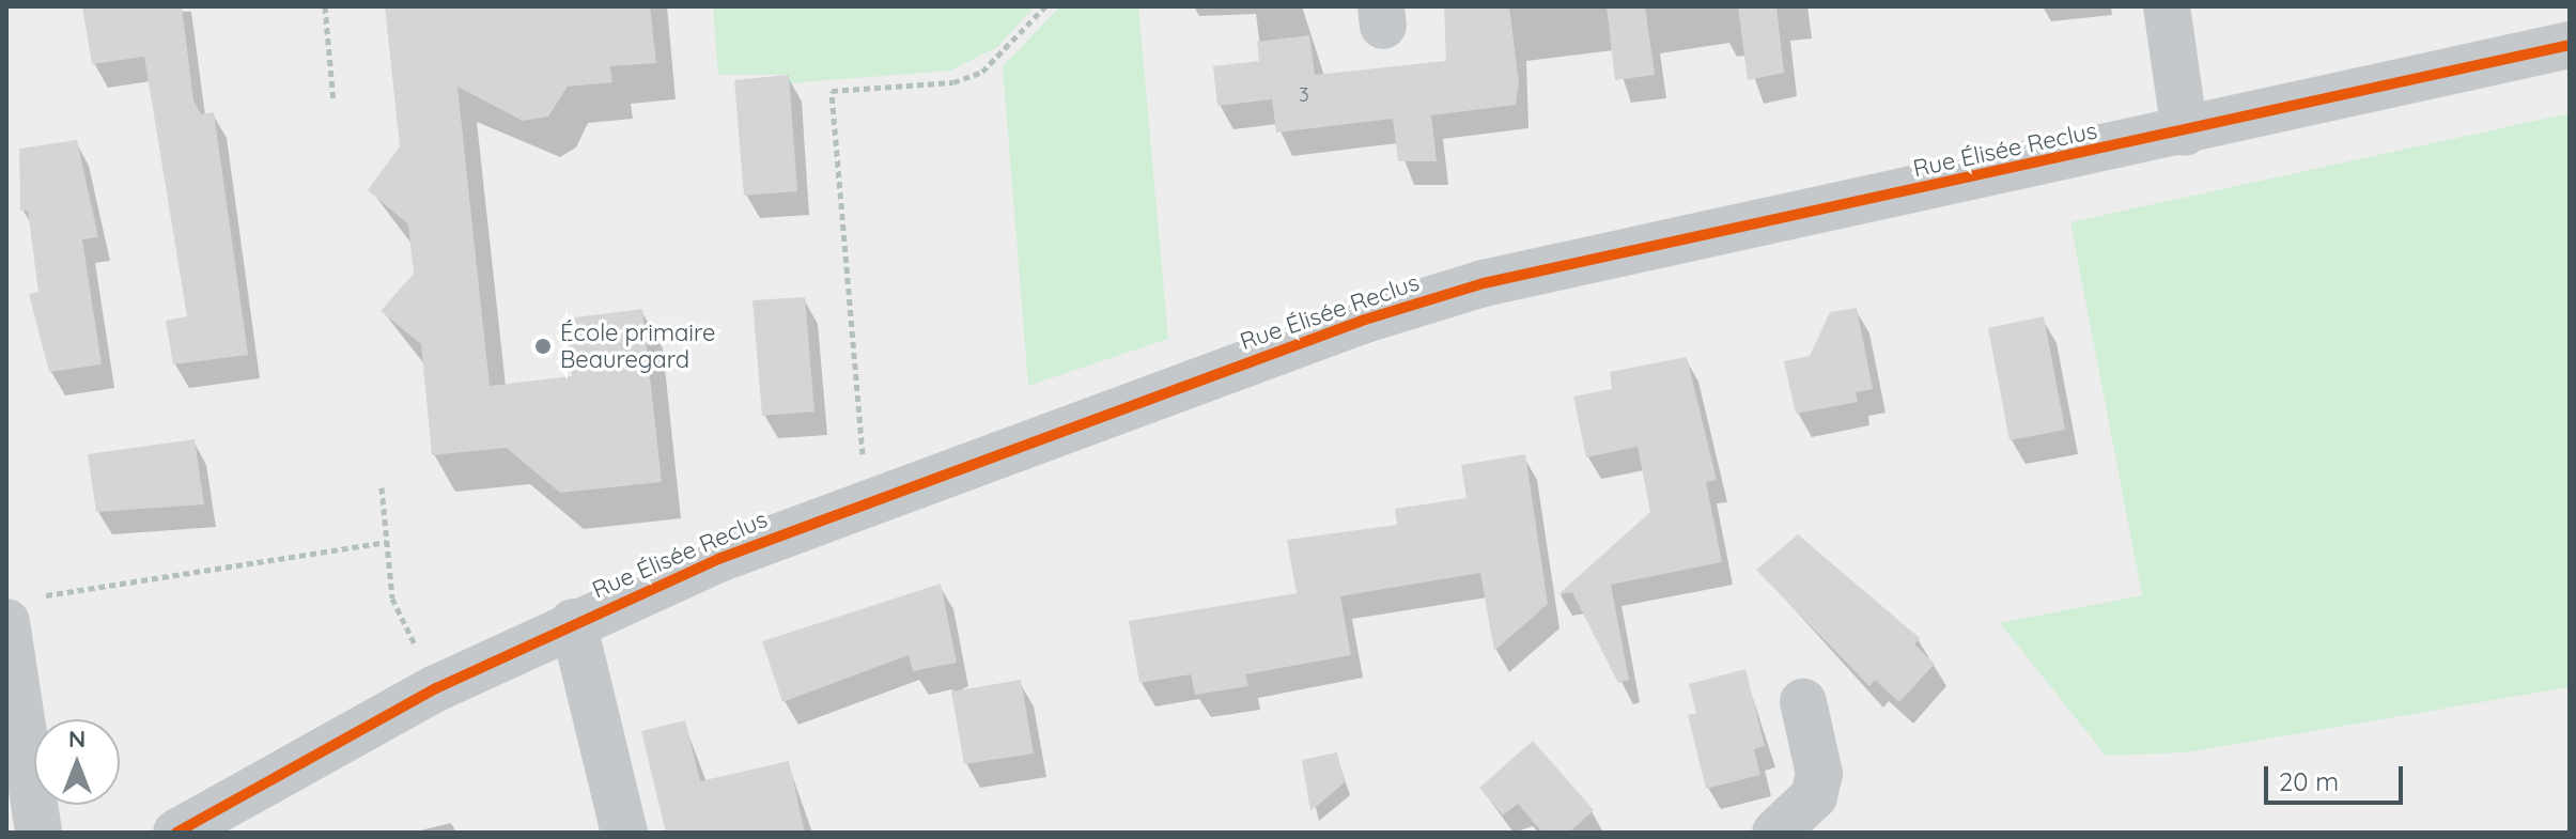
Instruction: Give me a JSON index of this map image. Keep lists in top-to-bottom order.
{
  "streets": {
    "street": ["Rue Élisée Reclus"]
  },
  "places": ["École primaire Beauregard"],
  "house_numbers": ["3"],
  "scale_bar": "20 m",
  "north": "top"
}
